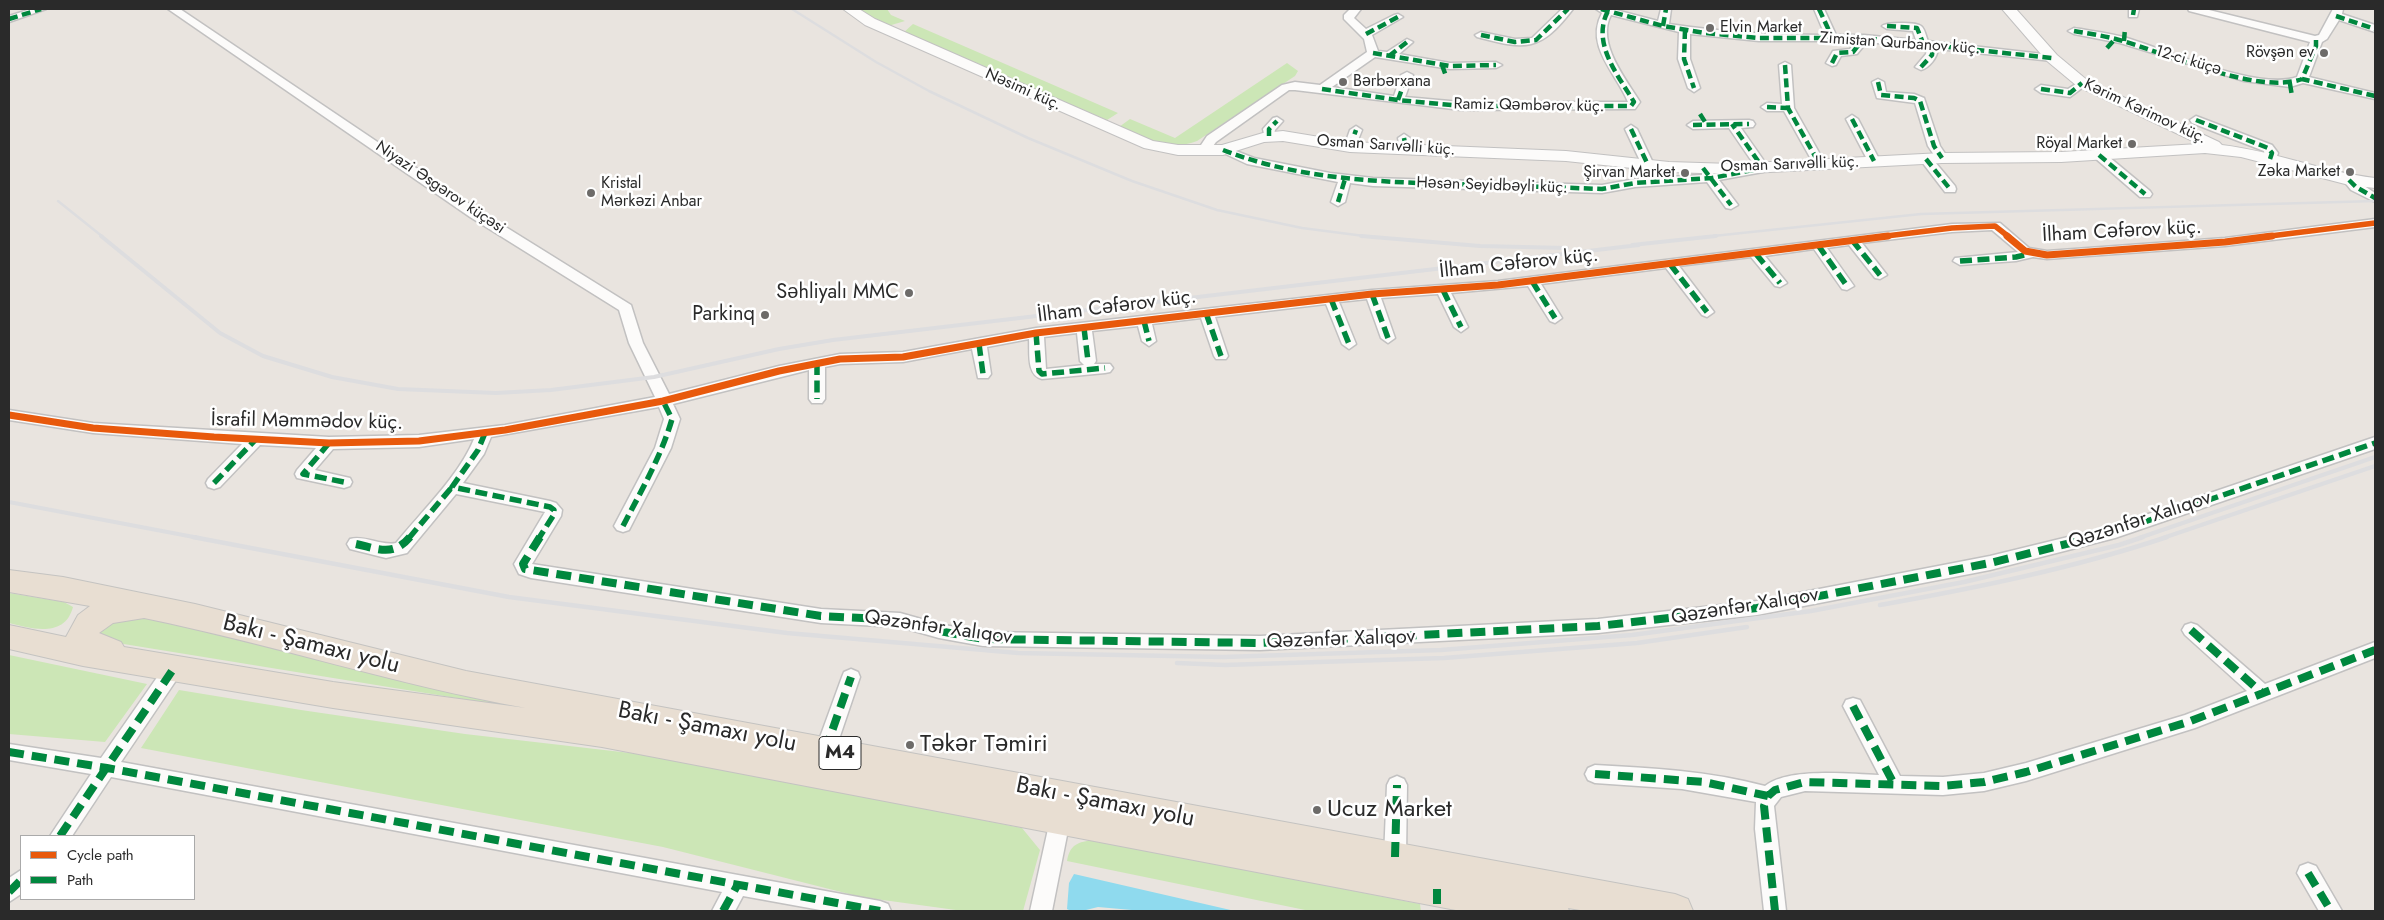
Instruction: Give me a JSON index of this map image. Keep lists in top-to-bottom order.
{
  "streets": {
    "highway": ["Bakı - Şamaxı yolu", "M4"],
    "street": [
      "Zimistan Qurbanov küç.",
      "12-ci küçə",
      "Nəsimi küç.",
      "Ramiz Qəmbərov küç.",
      "Kərim Kərimov küç.",
      "Osman Sarıvəlli küç.",
      "Həsən Seyidbəyli küç.",
      "Niyazi Əsgərov küçəsi",
      "İlham Cəfərov küç.",
      "İsrafil Məmmədov küç.",
      "Qəzənfər Xalıqov"
    ]
  },
  "crossings": [
    ["Zimistan Qurbanov küç.", "Ramiz Qəmbərov küç."],
    ["Zimistan Qurbanov küç.", "Kərim Kərimov küç."],
    ["Nəsimi küç.", "Osman Sarıvəlli küç."],
    ["Kərim Kərimov küç.", "Osman Sarıvəlli küç."],
    ["Osman Sarıvəlli küç.", "Həsən Seyidbəyli küç."],
    ["Niyazi Əsgərov küçəsi", "İlham Cəfərov küç."],
    ["Niyazi Əsgərov küçəsi", "İsrafil Məmmədov küç."],
    ["İlham Cəfərov küç.", "İsrafil Məmmədov küç."]
  ],
  "places": [
    "Elvin Market",
    "Rövşən ev",
    "Bərbərxana",
    "Röyal Market",
    "Zəka Market",
    "Şirvan Market",
    "Kristal Mərkəzi Anbar",
    "Səhliyalı MMC",
    "Parkinq",
    "Təkər Təmiri",
    "Ucuz Market"
  ],
  "legend": ["Cycle path", "Path"]
}
